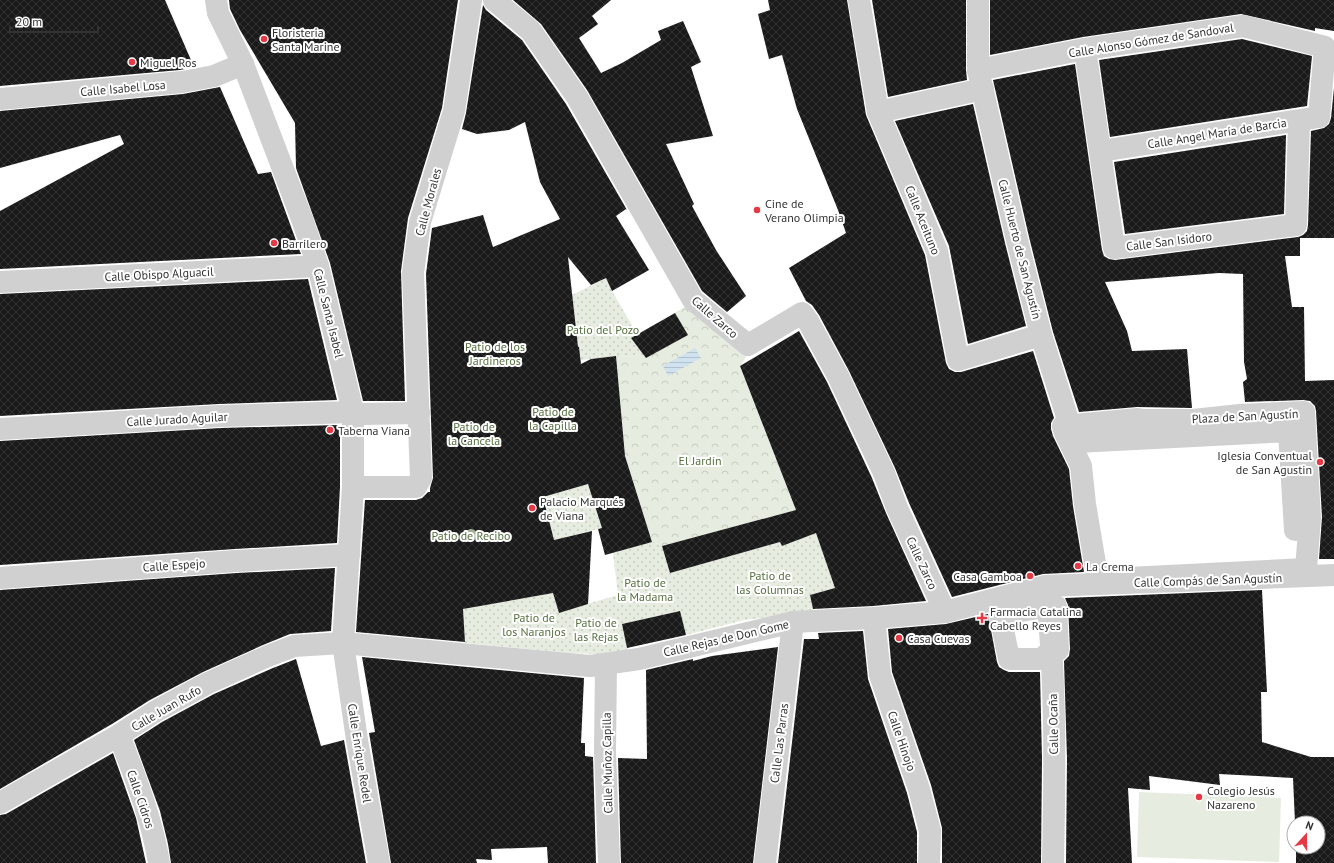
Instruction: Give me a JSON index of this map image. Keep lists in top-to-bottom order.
{
  "streets": {
    "street": [
      "Calle Alonso Gómez de Sandoval",
      "Calle Isabel Losa",
      "Calle Angel María de Barcia",
      "Calle Morales",
      "Calle Aceituno",
      "Calle San Isidoro",
      "Calle Huerto de San Agustín",
      "Calle Obispo Alguacil",
      "Calle Santa Isabel",
      "Calle Zarco",
      "Plaza de San Agustín",
      "Calle Jurado Aguilar",
      "Calle Espejo",
      "Calle Compás de San Agustín",
      "Calle Rejas de Don Gome",
      "Calle Juan Rufo",
      "Calle Ocaña",
      "Calle Hinojo",
      "Calle Las Parras",
      "Calle Enrique Redel",
      "Calle Muñoz Capilla",
      "Calle Cidros"
    ]
  },
  "crossings": [
    ["Calle Alonso Gómez de Sandoval", "Calle Angel María de Barcia"],
    ["Calle Alonso Gómez de Sandoval", "Calle Aceituno"],
    ["Calle Alonso Gómez de Sandoval", "Calle San Isidoro"],
    ["Calle Alonso Gómez de Sandoval", "Calle Huerto de San Agustín"],
    ["Calle Isabel Losa", "Calle Santa Isabel"],
    ["Calle Angel María de Barcia", "Calle San Isidoro"],
    ["Calle Morales", "Calle Jurado Aguilar"],
    ["Calle Aceituno", "Calle Huerto de San Agustín"],
    ["Calle Huerto de San Agustín", "Plaza de San Agustín"],
    ["Calle Obispo Alguacil", "Calle Santa Isabel"],
    ["Calle Santa Isabel", "Calle Jurado Aguilar"],
    ["Calle Santa Isabel", "Calle Espejo"],
    ["Calle Santa Isabel", "Calle Rejas de Don Gome"],
    ["Calle Santa Isabel", "Calle Juan Rufo"],
    ["Calle Santa Isabel", "Calle Enrique Redel"],
    ["Calle Zarco", "Calle Rejas de Don Gome"],
    ["Plaza de San Agustín", "Calle Compás de San Agustín"],
    ["Calle Compás de San Agustín", "Calle Rejas de Don Gome"],
    ["Calle Rejas de Don Gome", "Calle Juan Rufo"],
    ["Calle Rejas de Don Gome", "Calle Ocaña"],
    ["Calle Rejas de Don Gome", "Calle Hinojo"],
    ["Calle Rejas de Don Gome", "Calle Las Parras"],
    ["Calle Rejas de Don Gome", "Calle Enrique Redel"],
    ["Calle Rejas de Don Gome", "Calle Muñoz Capilla"],
    ["Calle Juan Rufo", "Calle Enrique Redel"],
    ["Calle Juan Rufo", "Calle Cidros"]
  ],
  "parks": [
    "Patio del Pozo",
    "Patio de los Jardineros",
    "Patio de la Capilla",
    "Patio de la Cancela",
    "El Jardín",
    "Patio de Recibo",
    "Patio de las Columnas",
    "Patio de la Madama",
    "Patio de los Naranjos",
    "Patio de las Rejas"
  ],
  "places": {
    "other": [
      "Floristeria Santa Marine",
      "Miguel Ros",
      "Cine de Verano Olimpia",
      "Barrilero",
      "Taberna Viana",
      "Iglesia Conventual de San Agustin",
      "Palacio Marqués de Viana",
      "La Crema",
      "Casa Gamboa",
      "Casa Cuevas",
      "Colegio Jesús Nazareno"
    ],
    "health": ["Farmacia Catalina Cabello Reyes"]
  },
  "scale_bar": "20 m",
  "north": "top"
}
